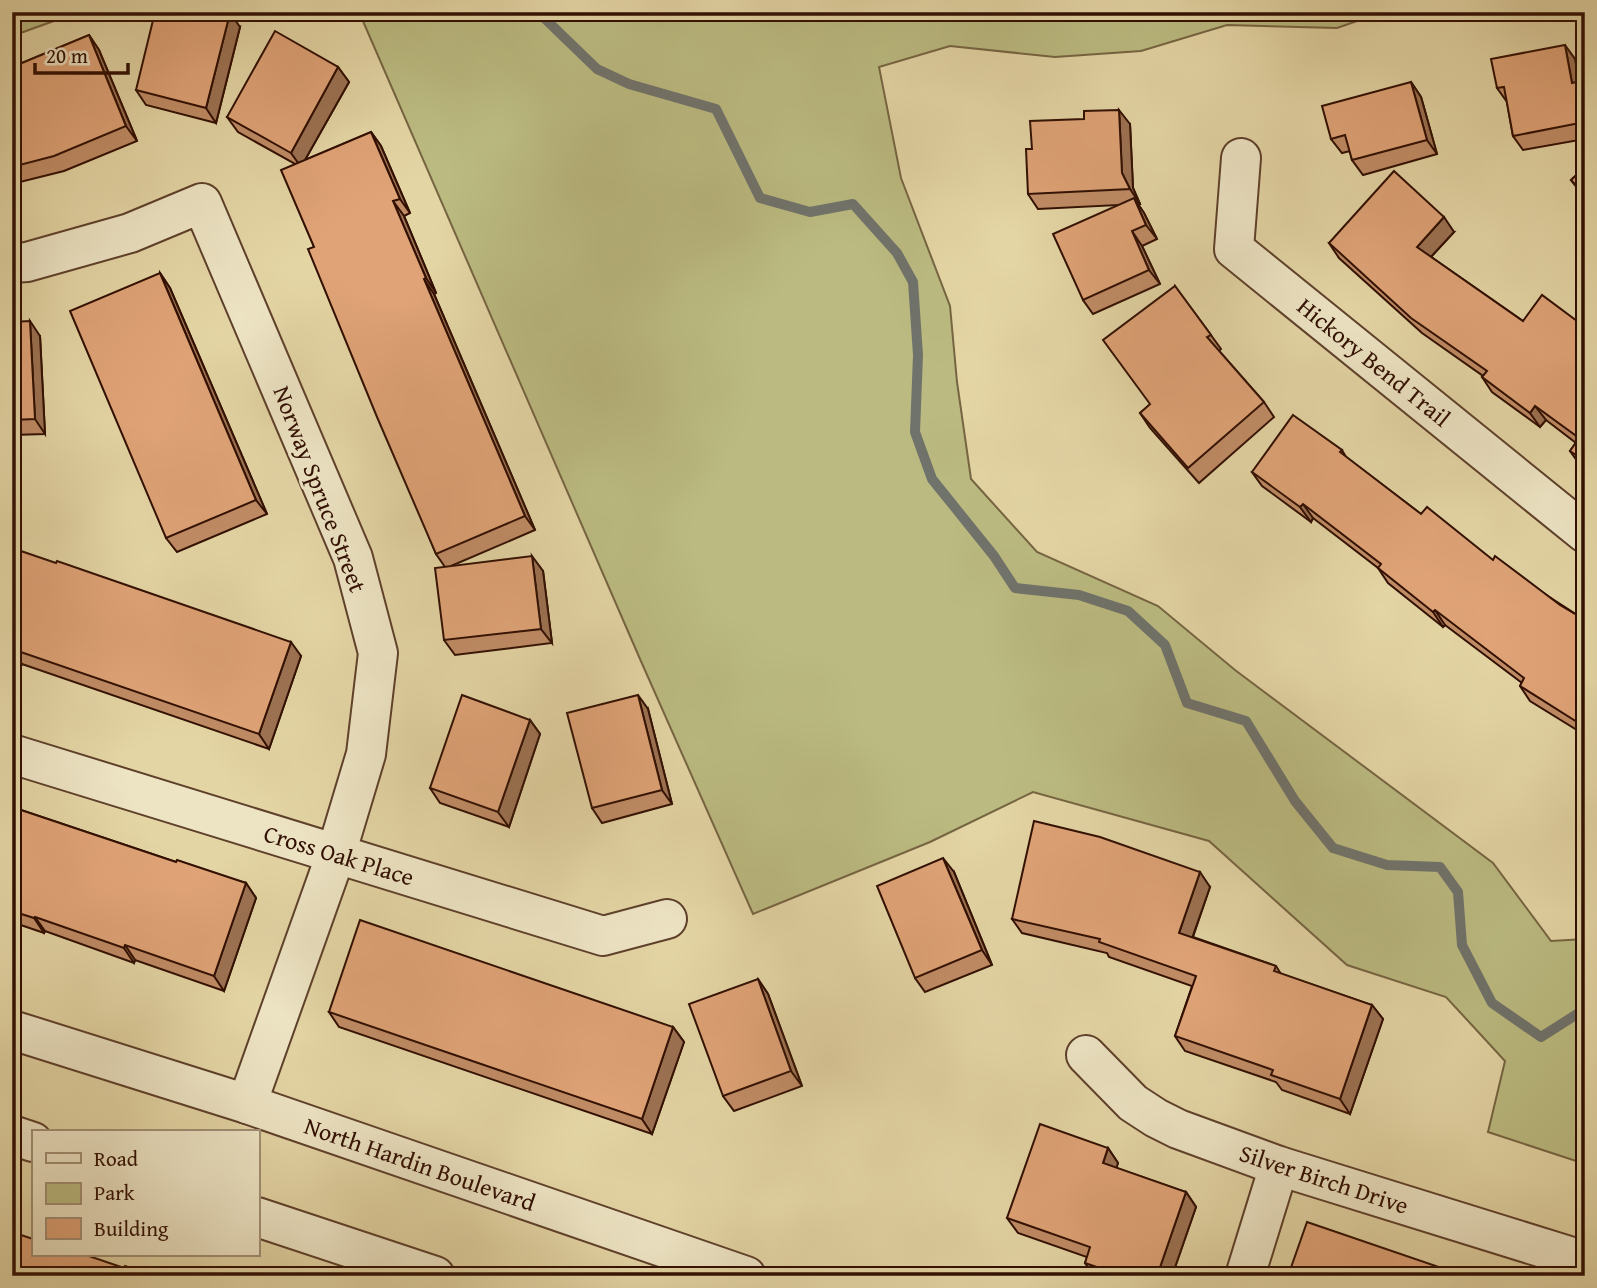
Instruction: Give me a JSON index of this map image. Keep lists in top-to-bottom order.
{
  "streets": {
    "street": [
      "Hickory Bend Trail",
      "Norway Spruce Street",
      "Cross Oak Place",
      "North Hardin Boulevard",
      "Silver Birch Drive"
    ]
  },
  "crossings": [
    ["Norway Spruce Street", "Cross Oak Place"],
    ["Norway Spruce Street", "North Hardin Boulevard"]
  ],
  "legend": ["Road", "Park", "Building"],
  "scale_bar": "20 m"
}
